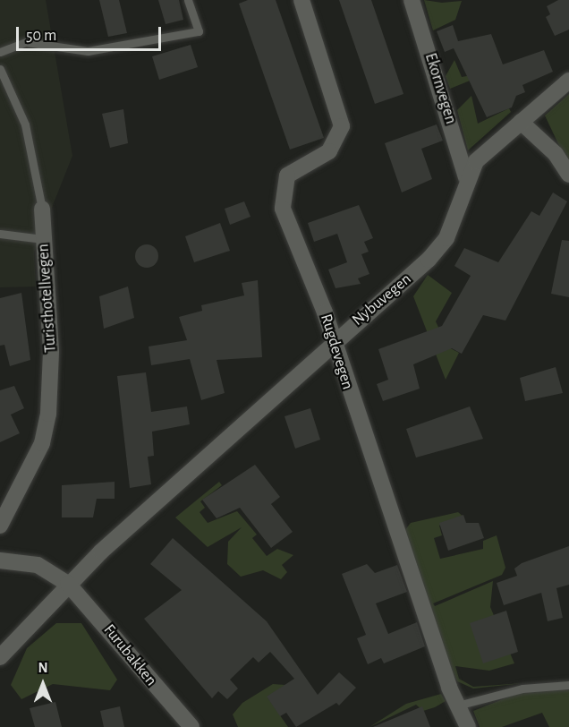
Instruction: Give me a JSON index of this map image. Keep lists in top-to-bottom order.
{
  "streets": {
    "street": [
      "Ekornvegen",
      "Turisthotellvegen",
      "Nybuvegen",
      "Rugdevegen",
      "Furubakken"
    ]
  },
  "crossings": [
    ["Ekornvegen", "Nybuvegen"],
    ["Nybuvegen", "Rugdevegen"],
    ["Nybuvegen", "Furubakken"]
  ],
  "scale_bar": "50 m",
  "north": "top"
}
